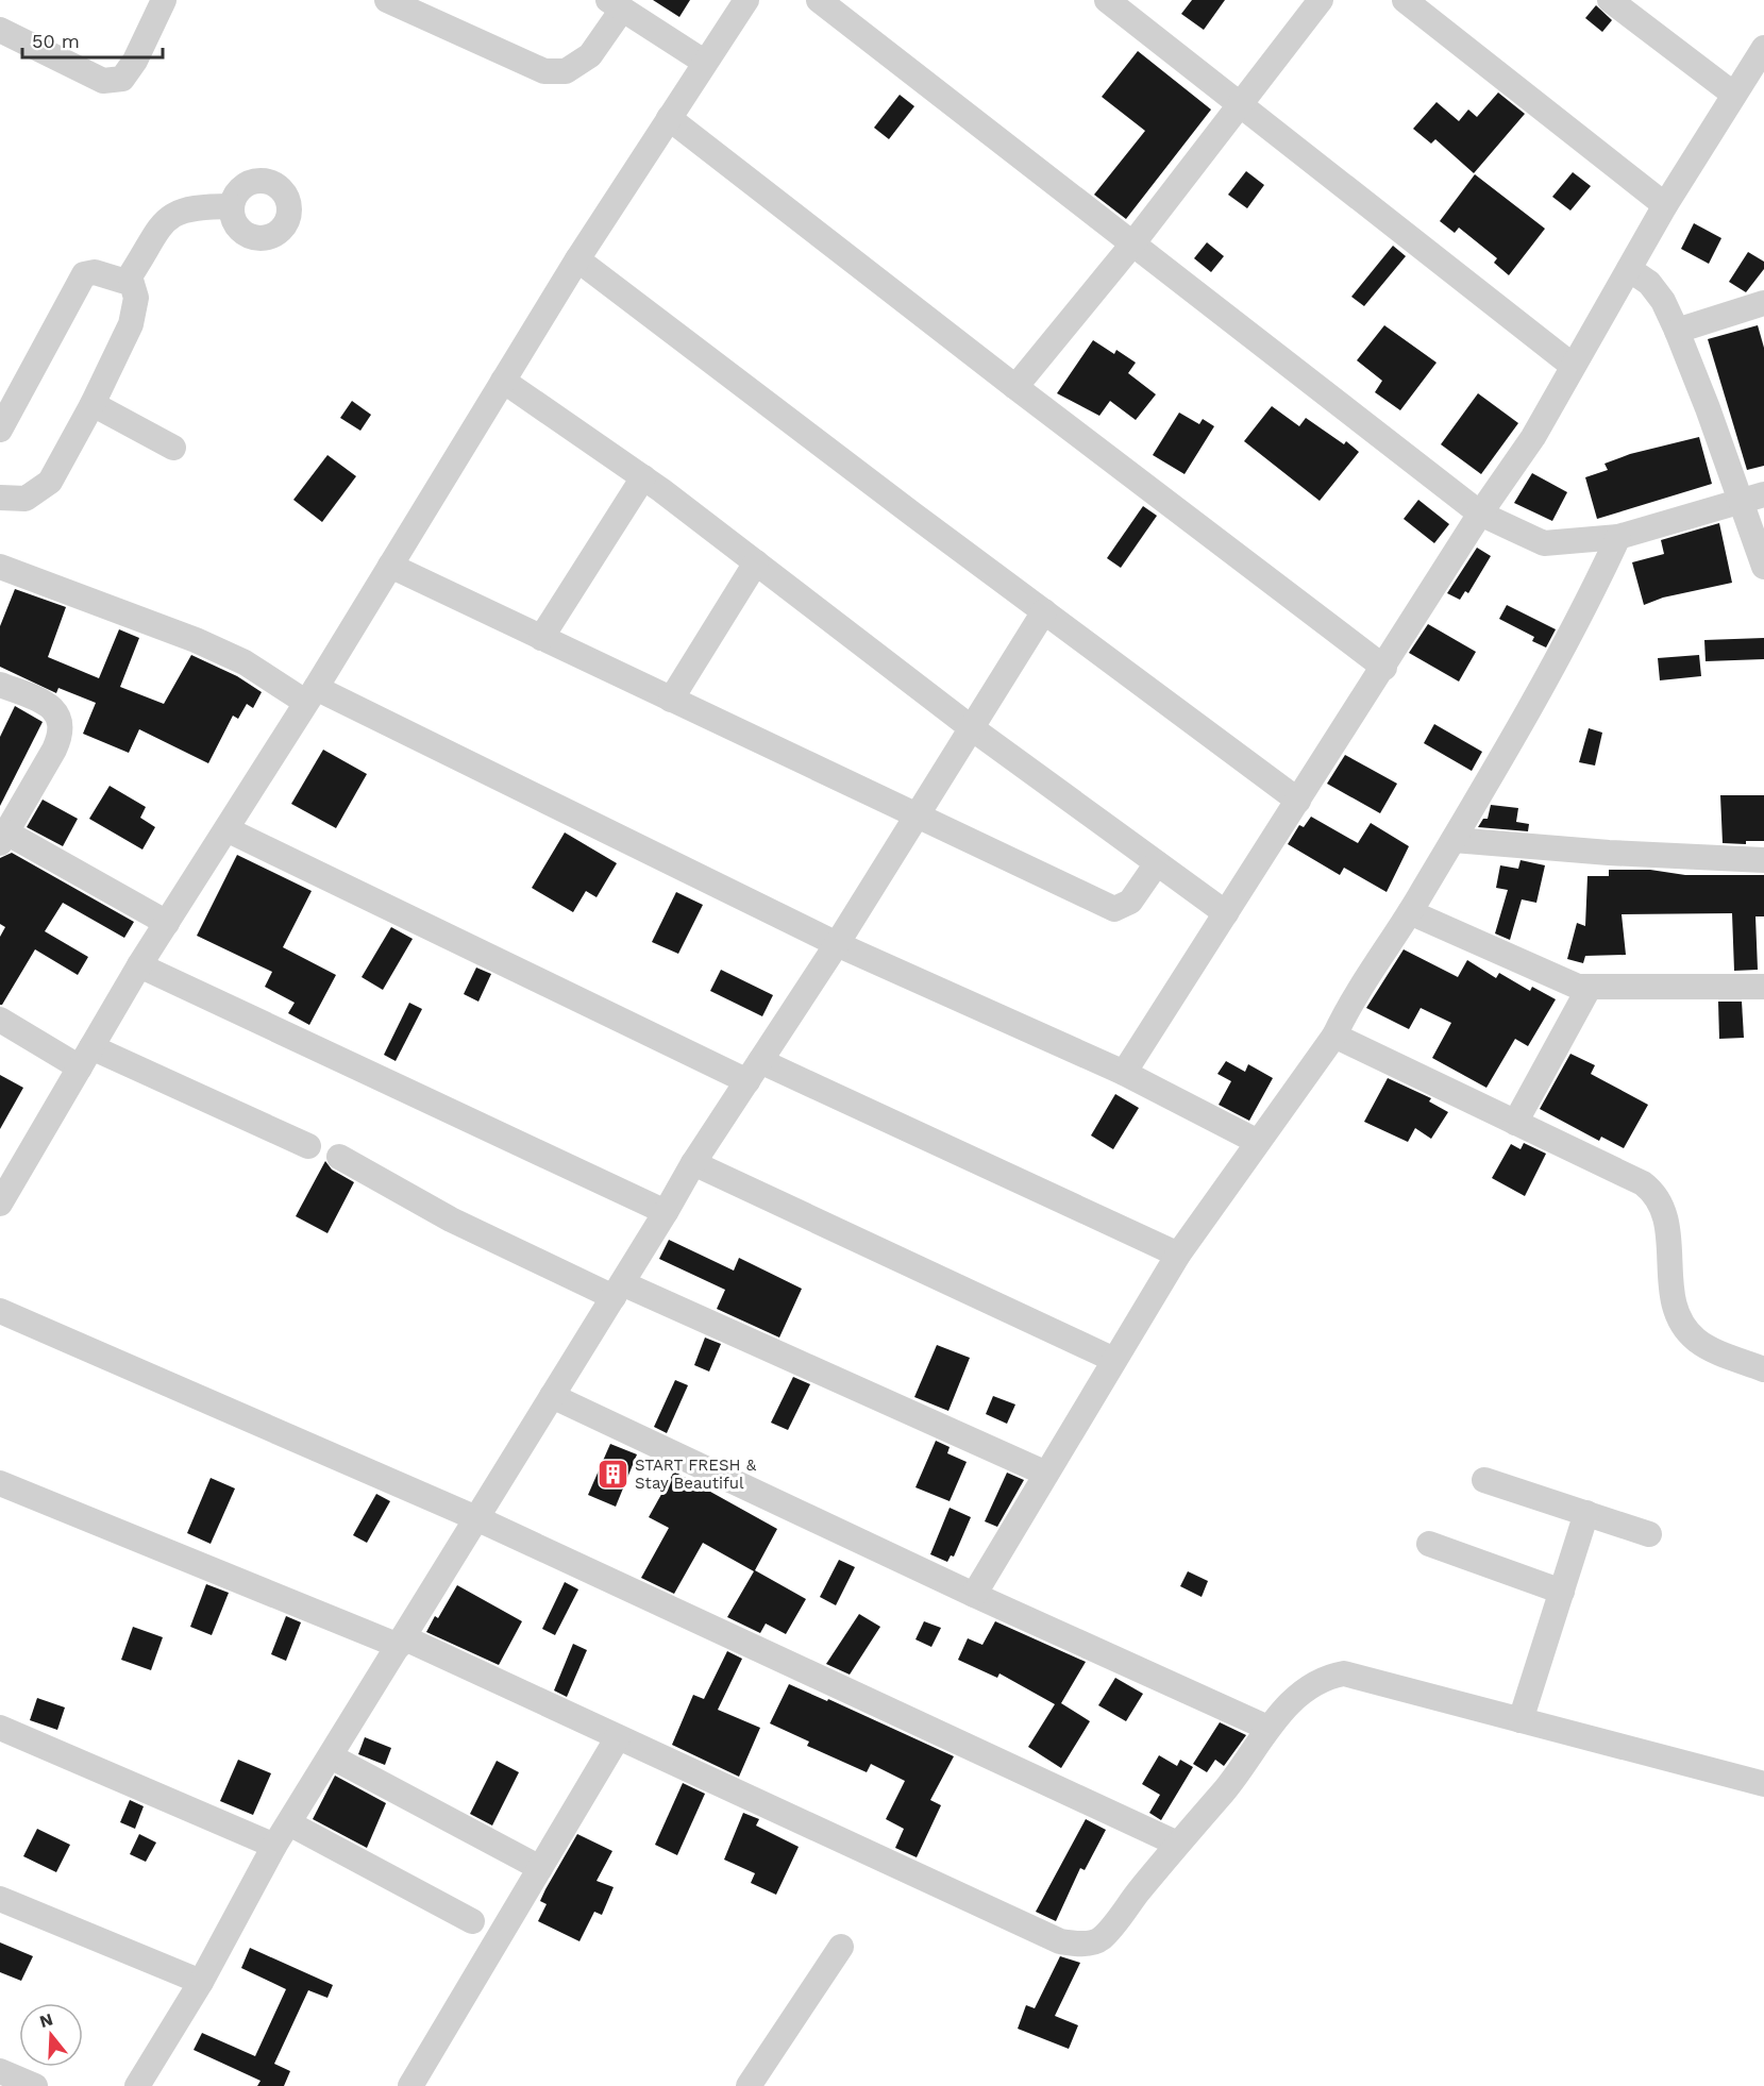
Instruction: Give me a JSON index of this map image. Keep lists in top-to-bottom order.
{
  "places": {
    "building": ["START FRESH & Stay Beautiful"]
  },
  "scale_bar": "50 m",
  "north": "top"
}
